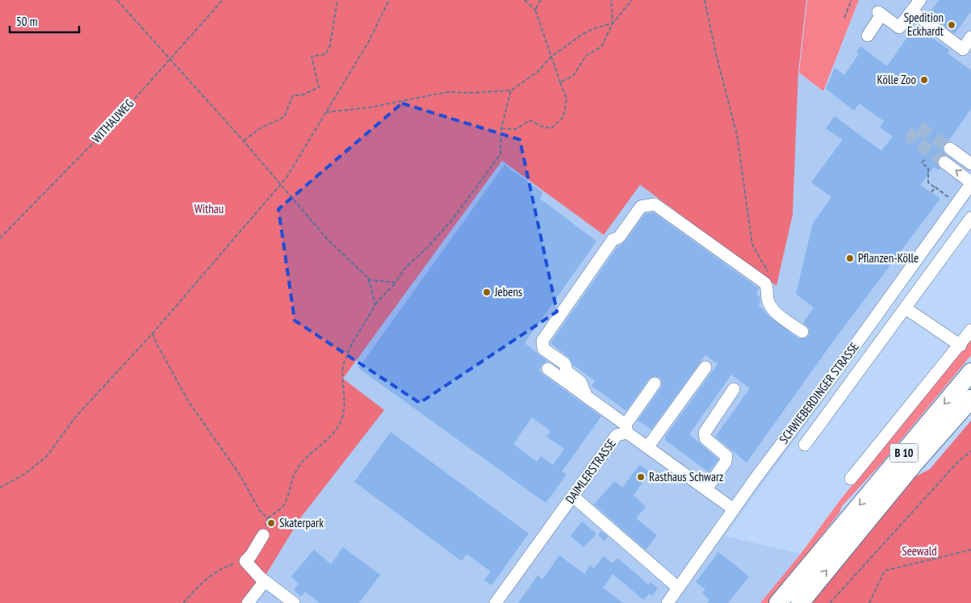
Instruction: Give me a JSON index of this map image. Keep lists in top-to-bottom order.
{
  "streets": {
    "highway": ["B 10"],
    "street": ["SCHWIEBERDINGER STRASSE", "DAIMLERSTRASSE"],
    "path": ["WITHAUWEG"]
  },
  "crossings": [
    ["SCHWIEBERDINGER STRASSE", "DAIMLERSTRASSE"]
  ],
  "parks": ["Withau", "Seewald"],
  "places": [
    "Spedition Eckhardt",
    "Kölle Zoo",
    "Pflanzen-Kölle",
    "Jebens",
    "Rasthaus Schwarz",
    "Skaterpark"
  ],
  "scale_bar": "50 m"
}
